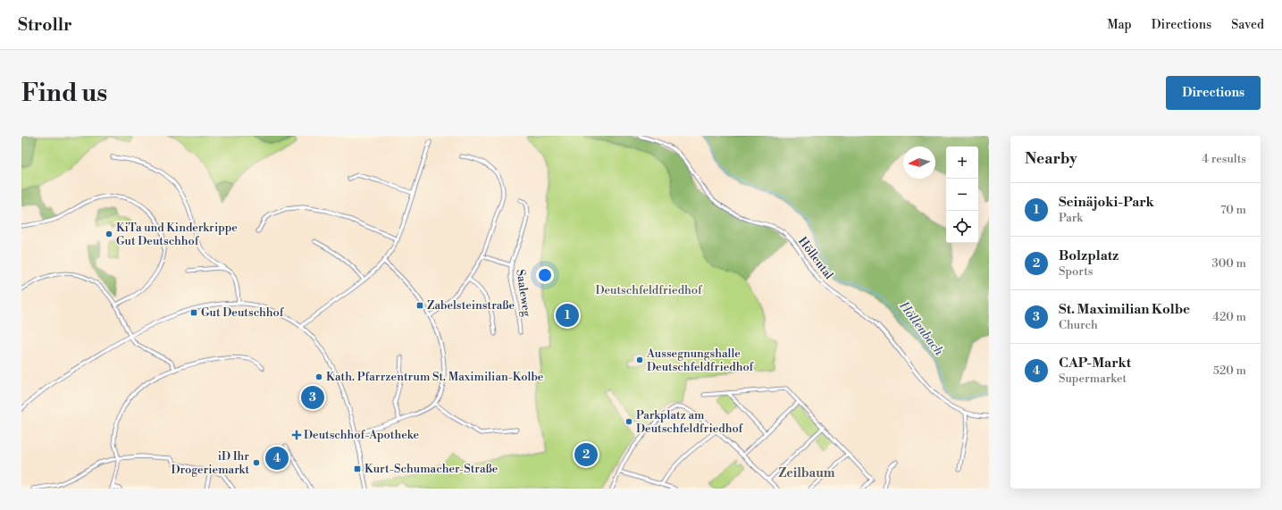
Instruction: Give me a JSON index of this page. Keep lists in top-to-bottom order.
{
  "streets": {
    "street": ["Höllental", "Saaleweg"]
  },
  "districts": ["Zeilbaum"],
  "water": ["Höllenbach"],
  "parks": ["Deutschfeldfriedhof"],
  "places": {
    "other": [
      "KiTa und Kinderkrippe Gut Deutschhof",
      "Aussegnungshalle Deutschfeldfriedhof",
      "Kath. Pfarrzentrum St. Maximilian-Kolbe",
      "Parkplatz am Deutschfeldfriedhof",
      "iD Ihr Drogeriemarkt"
    ],
    "transit": ["Zabelsteinstraße", "Gut Deutschhof", "Kurt-Schumacher-Straße"],
    "health": ["Deutschhof-Apotheke"]
  },
  "north": "left",
  "page": {
    "header": "Strollr",
    "nav": ["Map", "Directions", "Saved"],
    "buttons": "Directions",
    "title": "Find us",
    "heading": ["Nearby", "4 results"],
    "map_buttons": ["+", "−"],
    "list": [
      {
        "mark": "1",
        "name": "Seinäjoki-Park",
        "note": "Park",
        "value": "70 m"
      },
      {
        "mark": "2",
        "name": "Bolzplatz",
        "note": "Sports",
        "value": "300 m"
      },
      {
        "mark": "3",
        "name": "St. Maximilian Kolbe",
        "note": "Church",
        "value": "420 m"
      },
      {
        "mark": "4",
        "name": "CAP-Markt",
        "note": "Supermarket",
        "value": "520 m"
      }
    ],
    "pins": [
      "1",
      "3",
      "2",
      "4"
    ]
  }
}
